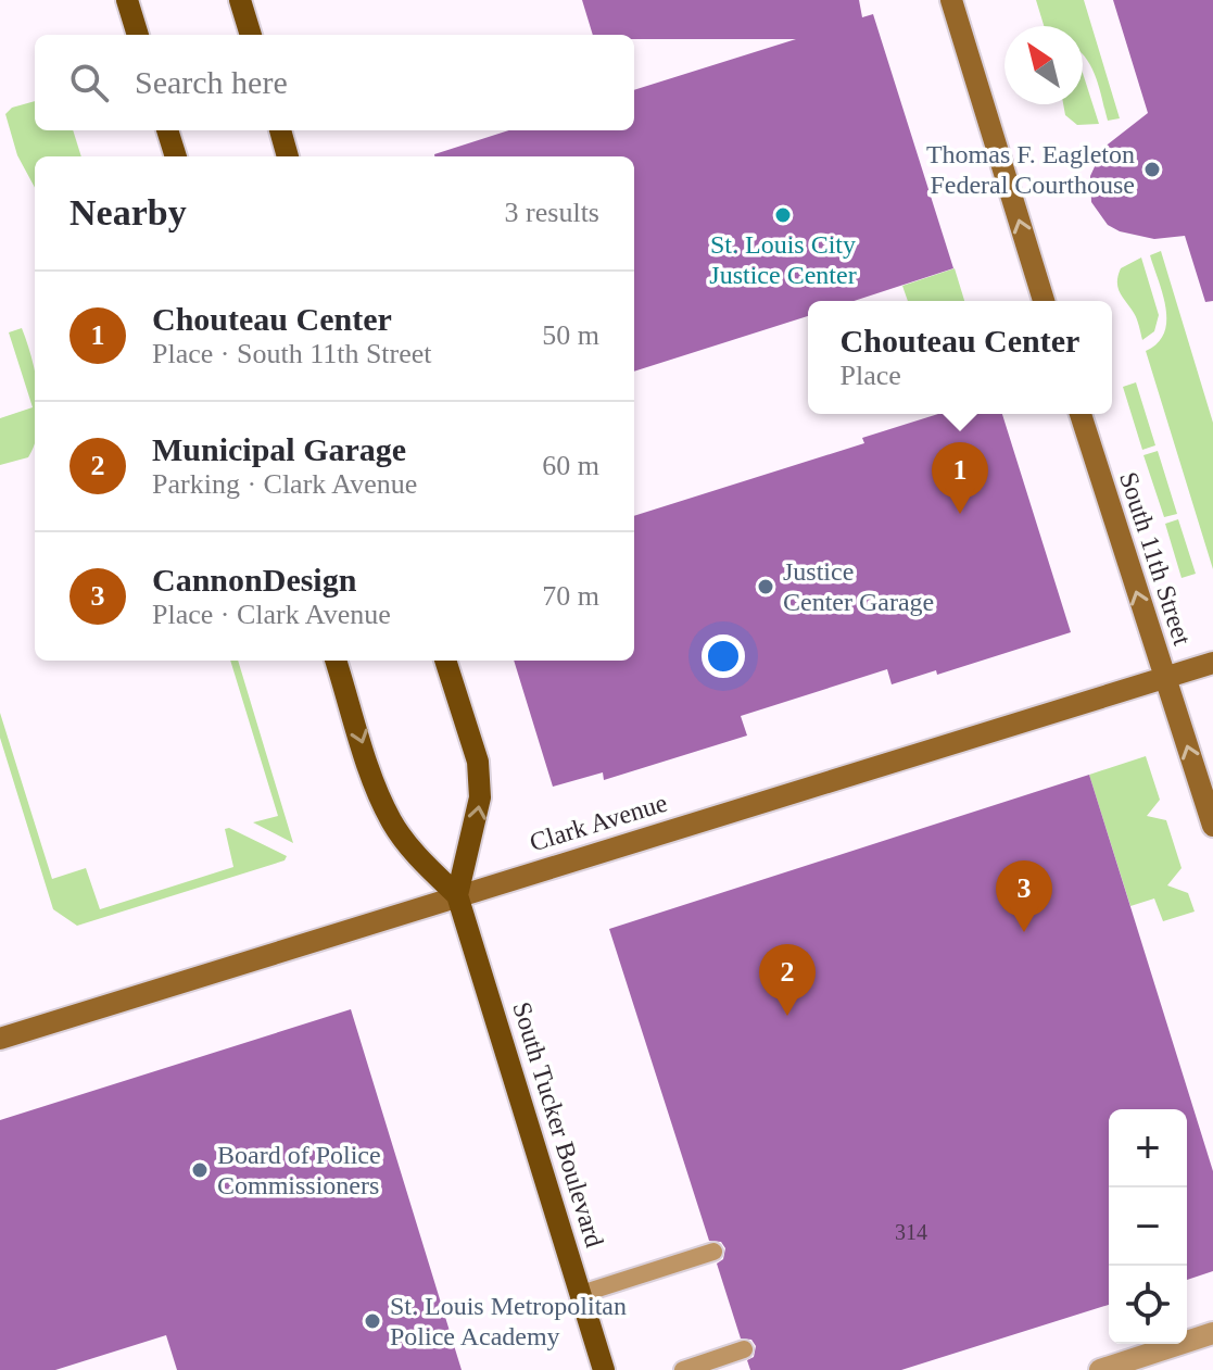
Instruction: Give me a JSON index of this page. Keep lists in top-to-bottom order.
{
  "streets": {
    "main road": ["South Tucker Boulevard"],
    "street": ["South 11th Street", "Clark Avenue"]
  },
  "crossings": [
    ["South 11th Street", "Clark Avenue"],
    ["Clark Avenue", "South Tucker Boulevard"]
  ],
  "one_way": ["South 11th Street"],
  "places": [
    "Thomas F. Eagleton Federal Courthouse",
    "St. Louis City Justice Center",
    "Justice Center Garage",
    "Board of Police Commissioners",
    "St. Louis Metropolitan Police Academy"
  ],
  "house_numbers": ["314"],
  "north": "top left",
  "page": {
    "search": "Search here",
    "heading": ["Nearby", "3 results"],
    "list": [
      {
        "mark": "1",
        "name": "Chouteau Center",
        "note": "Place · South 11th Street",
        "value": "50 m"
      },
      {
        "mark": "2",
        "name": "Municipal Garage",
        "note": "Parking · Clark Avenue",
        "value": "60 m"
      },
      {
        "mark": "3",
        "name": "CannonDesign",
        "note": "Place · Clark Avenue",
        "value": "70 m"
      }
    ],
    "popup": ["Chouteau Center", "Place"],
    "pins": ["1", "3", "2"],
    "map_buttons": ["+", "−"]
  }
}
